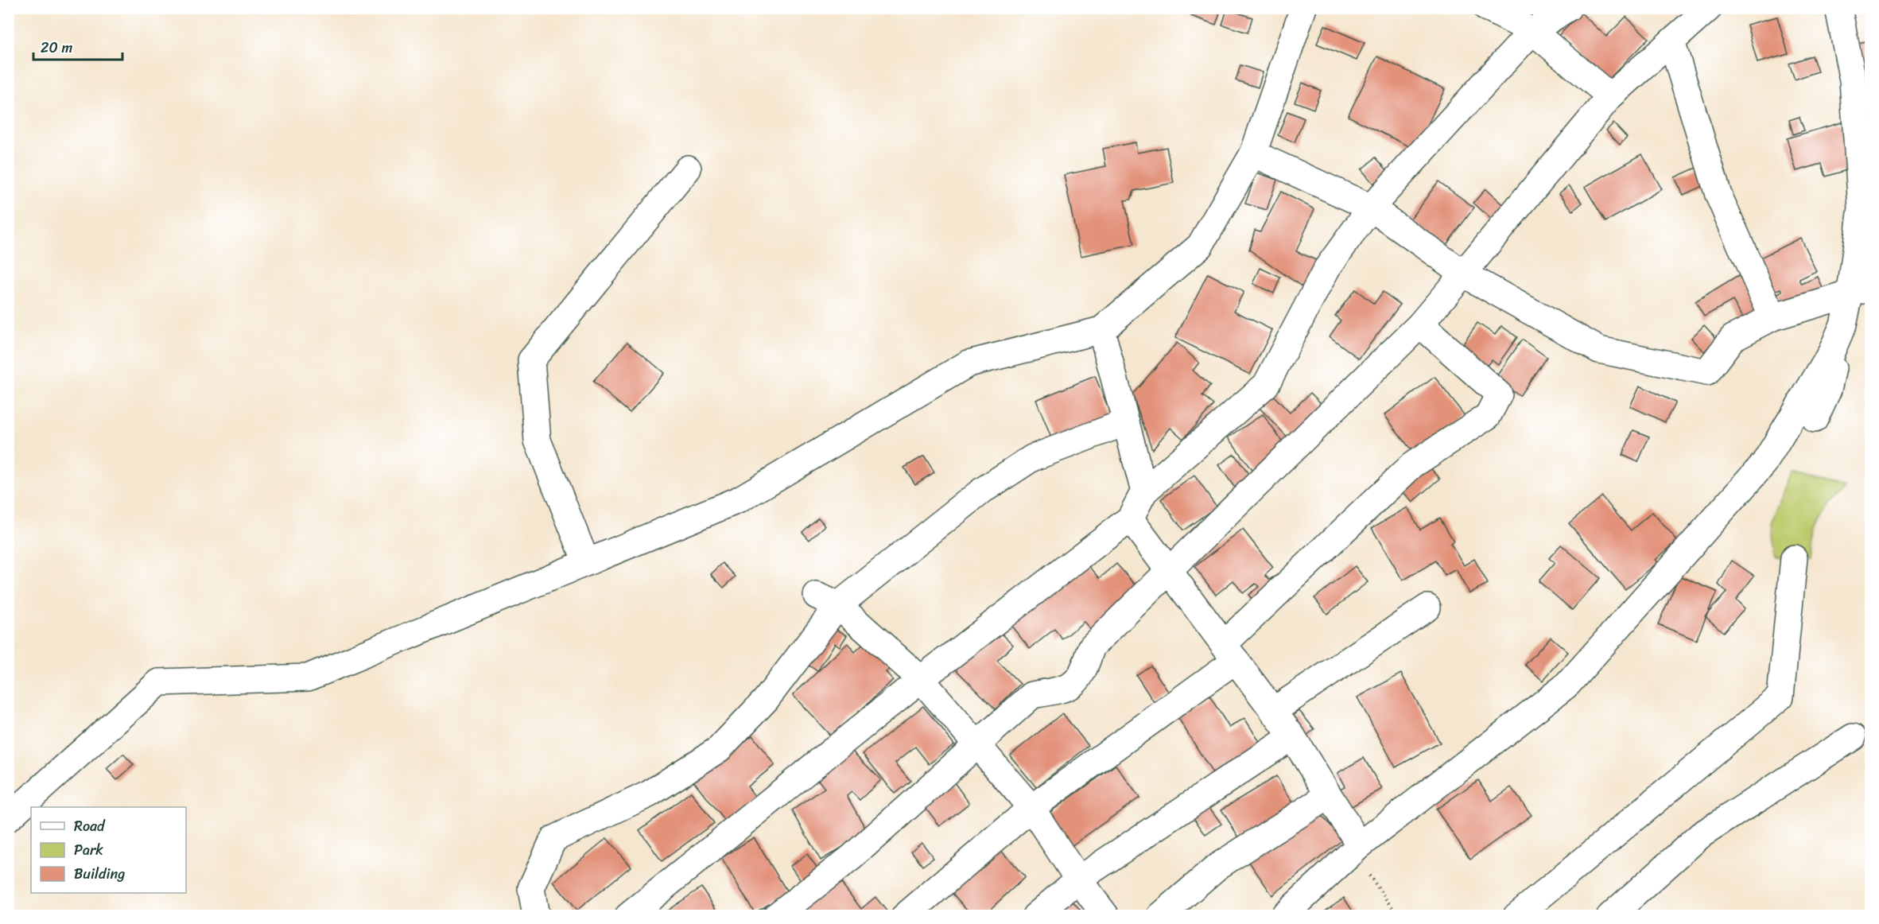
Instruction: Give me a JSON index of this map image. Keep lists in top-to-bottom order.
{
  "legend": ["Road", "Park", "Building"],
  "scale_bar": "20 m"
}
